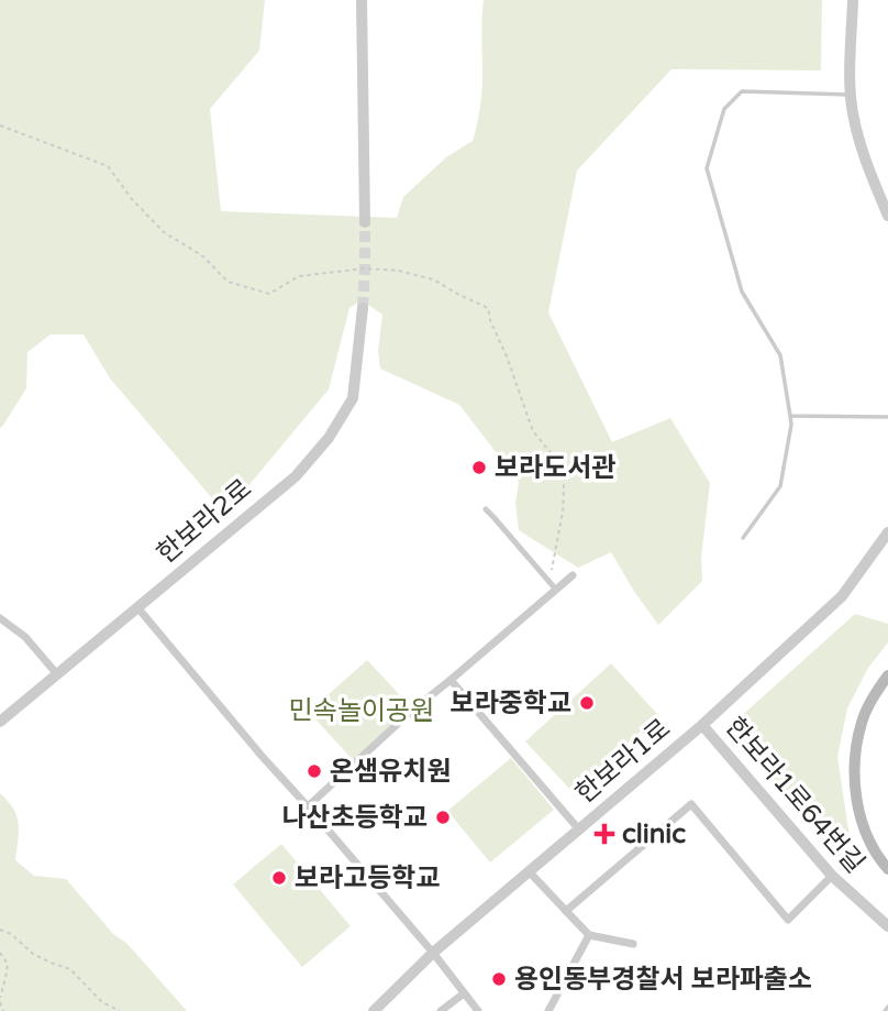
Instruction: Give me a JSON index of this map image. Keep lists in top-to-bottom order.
{
  "streets": {
    "street": ["한보라2로", "한보라1로", "한보라1로64번길"]
  },
  "crossings": [
    ["한보라1로", "한보라1로64번길"]
  ],
  "parks": ["민속놀이공원"],
  "places": {
    "other": [
      "보라도서관",
      "보라중학교",
      "온샘유치원",
      "나산초등학교",
      "보라고등학교",
      "용인동부경찰서 보라파출소"
    ],
    "health": ["clinic"]
  }
}
